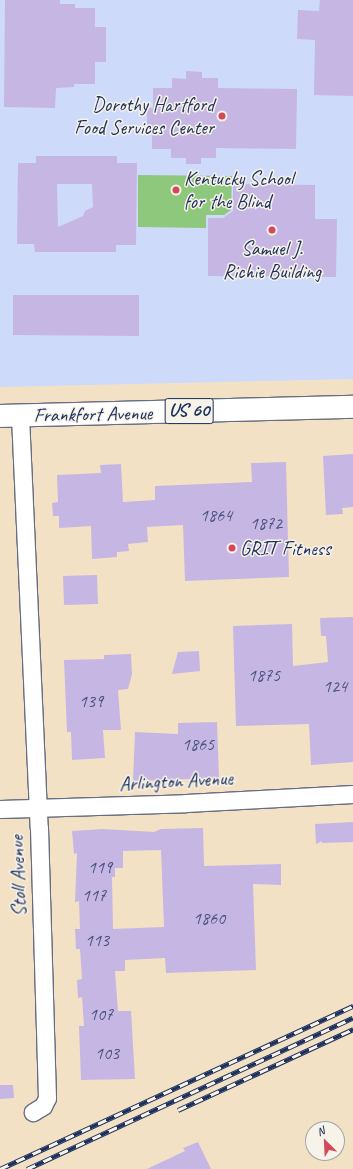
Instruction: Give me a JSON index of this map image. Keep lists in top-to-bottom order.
{
  "streets": {
    "main road": ["US 60", "Frankfort Avenue"],
    "street": ["Arlington Avenue", "Stoll Avenue"]
  },
  "crossings": [
    ["Frankfort Avenue", "Stoll Avenue"],
    ["Arlington Avenue", "Stoll Avenue"]
  ],
  "places": [
    "Dorothy Hartford Food Services Center",
    "Kentucky School for the Blind",
    "Samuel J. Richie Building",
    "GRIT Fitness"
  ],
  "house_numbers": [
    "1864",
    "1872",
    "1875",
    "124",
    "139",
    "1865",
    "119",
    "117",
    "1860",
    "113",
    "107",
    "103"
  ],
  "north": "top left"
}
